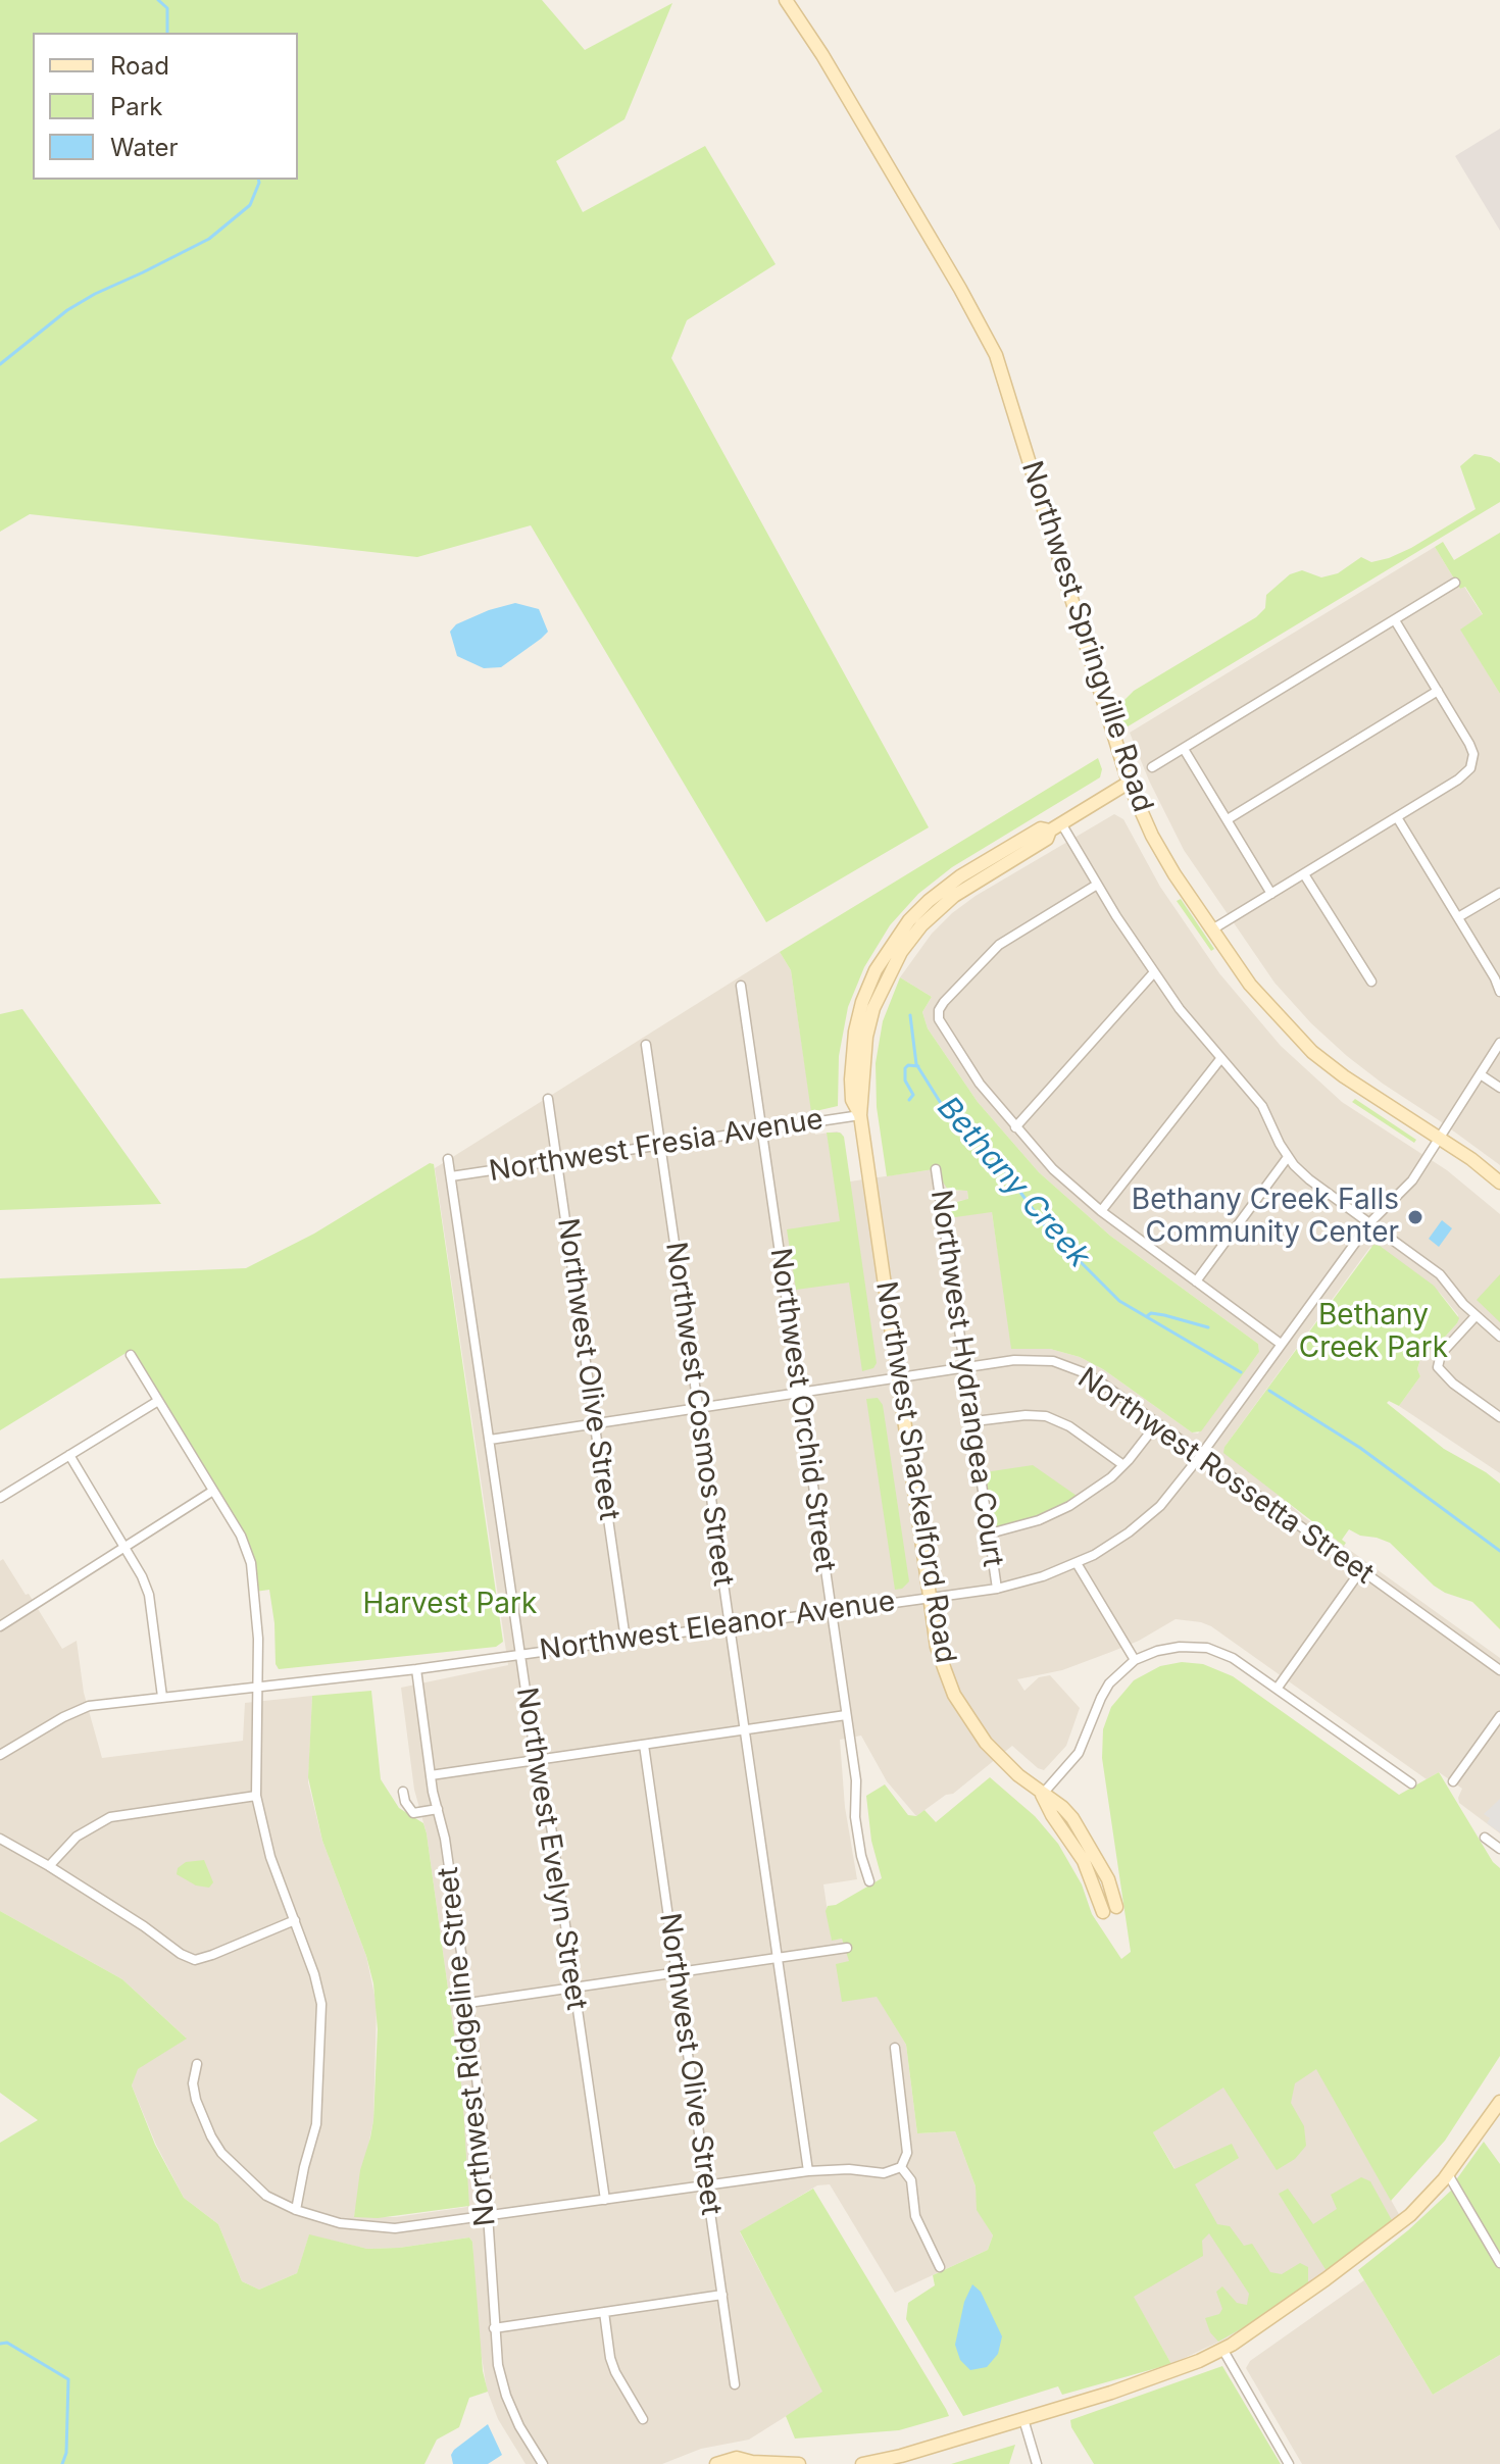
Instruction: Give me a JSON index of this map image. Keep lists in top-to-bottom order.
{
  "streets": {
    "street": [
      "Northwest Springville Road",
      "Northwest Fresia Avenue",
      "Northwest Olive Street",
      "Northwest Hydrangea Court",
      "Northwest Orchid Street",
      "Northwest Cosmos Street",
      "Northwest Shackelford Road",
      "Northwest Rossetta Street",
      "Northwest Eleanor Avenue",
      "Northwest Evelyn Street",
      "Northwest Ridgeline Street"
    ]
  },
  "crossings": [
    ["Northwest Springville Road", "Northwest Shackelford Road"],
    ["Northwest Springville Road", "Northwest Eleanor Avenue"],
    ["Northwest Fresia Avenue", "Northwest Olive Street"],
    ["Northwest Fresia Avenue", "Northwest Orchid Street"],
    ["Northwest Fresia Avenue", "Northwest Cosmos Street"],
    ["Northwest Fresia Avenue", "Northwest Shackelford Road"],
    ["Northwest Fresia Avenue", "Northwest Evelyn Street"],
    ["Northwest Olive Street", "Northwest Rossetta Street"],
    ["Northwest Olive Street", "Northwest Eleanor Avenue"],
    ["Northwest Hydrangea Court", "Northwest Rossetta Street"],
    ["Northwest Hydrangea Court", "Northwest Eleanor Avenue"],
    ["Northwest Orchid Street", "Northwest Rossetta Street"],
    ["Northwest Orchid Street", "Northwest Eleanor Avenue"],
    ["Northwest Cosmos Street", "Northwest Rossetta Street"],
    ["Northwest Cosmos Street", "Northwest Eleanor Avenue"],
    ["Northwest Shackelford Road", "Northwest Rossetta Street"],
    ["Northwest Shackelford Road", "Northwest Eleanor Avenue"],
    ["Northwest Rossetta Street", "Northwest Eleanor Avenue"],
    ["Northwest Rossetta Street", "Northwest Evelyn Street"],
    ["Northwest Eleanor Avenue", "Northwest Evelyn Street"],
    ["Northwest Eleanor Avenue", "Northwest Ridgeline Street"]
  ],
  "water": ["Bethany Creek"],
  "parks": ["Bethany Creek Park", "Harvest Park"],
  "places": ["Bethany Creek Falls Community Center"],
  "legend": ["Road", "Park", "Water"]
}
